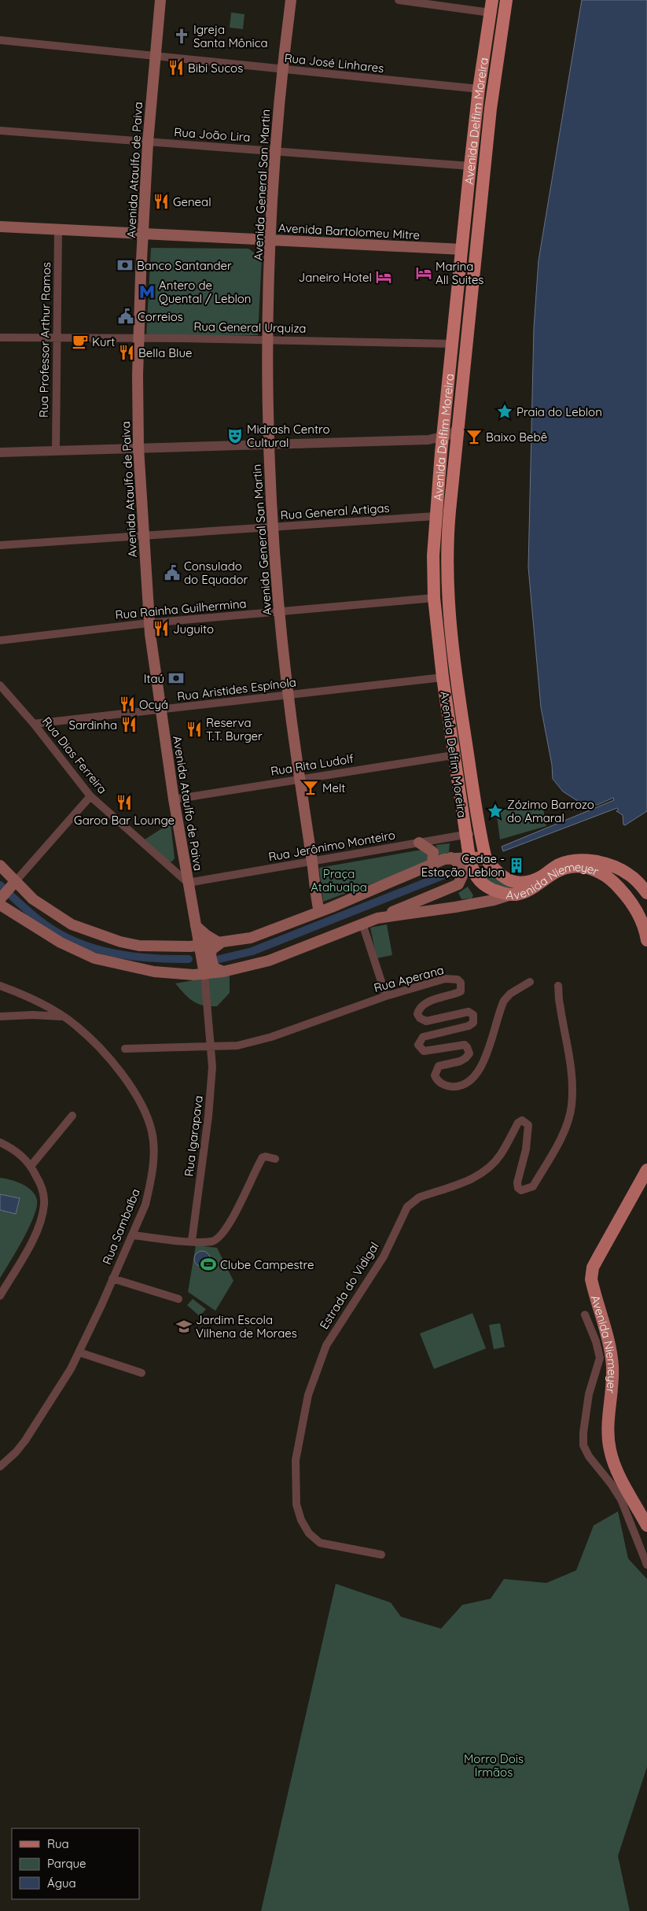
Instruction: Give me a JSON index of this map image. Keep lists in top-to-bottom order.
{
  "streets": {
    "highway": ["Avenida Delfim Moreira"],
    "main road": [
      "Avenida Ataulfo de Paiva",
      "Avenida General San Martin",
      "Avenida Bartolomeu Mitre",
      "Avenida Niemeyer"
    ],
    "street": [
      "Rua José Linhares",
      "Rua João Lira",
      "Rua General Urquiza",
      "Rua Professor Arthur Ramos",
      "Rua General Artigas",
      "Rua Rainha Guilhermina",
      "Rua Aristides Espínola",
      "Rua Dias Ferreira",
      "Rua Rita Ludolf",
      "Rua Jerônimo Monteiro",
      "Rua Aperana",
      "Rua Igarapava",
      "Rua Sambaíba",
      "Estrada do Vidigal"
    ]
  },
  "crossings": [
    ["Rua José Linhares", "Avenida Delfim Moreira"],
    ["Rua José Linhares", "Avenida Ataulfo de Paiva"],
    ["Rua José Linhares", "Avenida General San Martin"],
    ["Avenida Delfim Moreira", "Rua João Lira"],
    ["Avenida Delfim Moreira", "Avenida Bartolomeu Mitre"],
    ["Avenida Delfim Moreira", "Rua General Urquiza"],
    ["Avenida Delfim Moreira", "Rua General Artigas"],
    ["Avenida Delfim Moreira", "Rua Rainha Guilhermina"],
    ["Avenida Delfim Moreira", "Rua Aristides Espínola"],
    ["Avenida Delfim Moreira", "Rua Rita Ludolf"],
    ["Avenida Delfim Moreira", "Rua Jerônimo Monteiro"],
    ["Avenida Delfim Moreira", "Avenida Niemeyer"],
    ["Rua João Lira", "Avenida Ataulfo de Paiva"],
    ["Rua João Lira", "Avenida General San Martin"],
    ["Avenida Ataulfo de Paiva", "Avenida Bartolomeu Mitre"],
    ["Avenida Ataulfo de Paiva", "Rua General Urquiza"],
    ["Avenida Ataulfo de Paiva", "Rua General Artigas"],
    ["Avenida Ataulfo de Paiva", "Rua Rainha Guilhermina"],
    ["Avenida Ataulfo de Paiva", "Rua Aristides Espínola"],
    ["Avenida Ataulfo de Paiva", "Rua Dias Ferreira"],
    ["Avenida Ataulfo de Paiva", "Rua Rita Ludolf"],
    ["Avenida Ataulfo de Paiva", "Rua Jerônimo Monteiro"],
    ["Avenida Ataulfo de Paiva", "Rua Igarapava"],
    ["Avenida General San Martin", "Avenida Bartolomeu Mitre"],
    ["Avenida General San Martin", "Rua General Urquiza"],
    ["Avenida General San Martin", "Rua General Artigas"],
    ["Avenida General San Martin", "Rua Rainha Guilhermina"],
    ["Avenida General San Martin", "Rua Aristides Espínola"],
    ["Avenida General San Martin", "Rua Rita Ludolf"],
    ["Avenida General San Martin", "Rua Jerônimo Monteiro"],
    ["Avenida Bartolomeu Mitre", "Rua Professor Arthur Ramos"],
    ["Rua General Urquiza", "Rua Professor Arthur Ramos"],
    ["Rua Aristides Espínola", "Rua Dias Ferreira"],
    ["Rua Dias Ferreira", "Rua Jerônimo Monteiro"],
    ["Rua Aperana", "Rua Igarapava"]
  ],
  "parks": ["Praça Atahualpa", "Morro Dois Irmãos"],
  "places": {
    "church": ["Igreja Santa Mônica"],
    "restaurant": [
      "Bibi Sucos",
      "Geneal",
      "Bella Blue",
      "Juguito",
      "Ocyá",
      "Sardinha",
      "Reserva T.T. Burger",
      "Garoa Bar Lounge"
    ],
    "bank": ["Banco Santander", "Itaú"],
    "hotel": ["Marina All Suites", "Janeiro Hotel"],
    "metro station": ["Antero de Quental / Leblon"],
    "public building": ["Correios", "Consulado do Equador"],
    "cafe": ["Kurt"],
    "place": ["Praia do Leblon", "Zózimo Barrozo do Amaral"],
    "theatre": ["Midrash Centro Cultural"],
    "bar": ["Baixo Bebê", "Melt"],
    "building": ["Cedae - Estação Leblon"],
    "sports": ["Clube Campestre"],
    "school or university": ["Jardim Escola Vilhena de Moraes"]
  },
  "legend": ["Rua", "Parque", "Água"]
}
